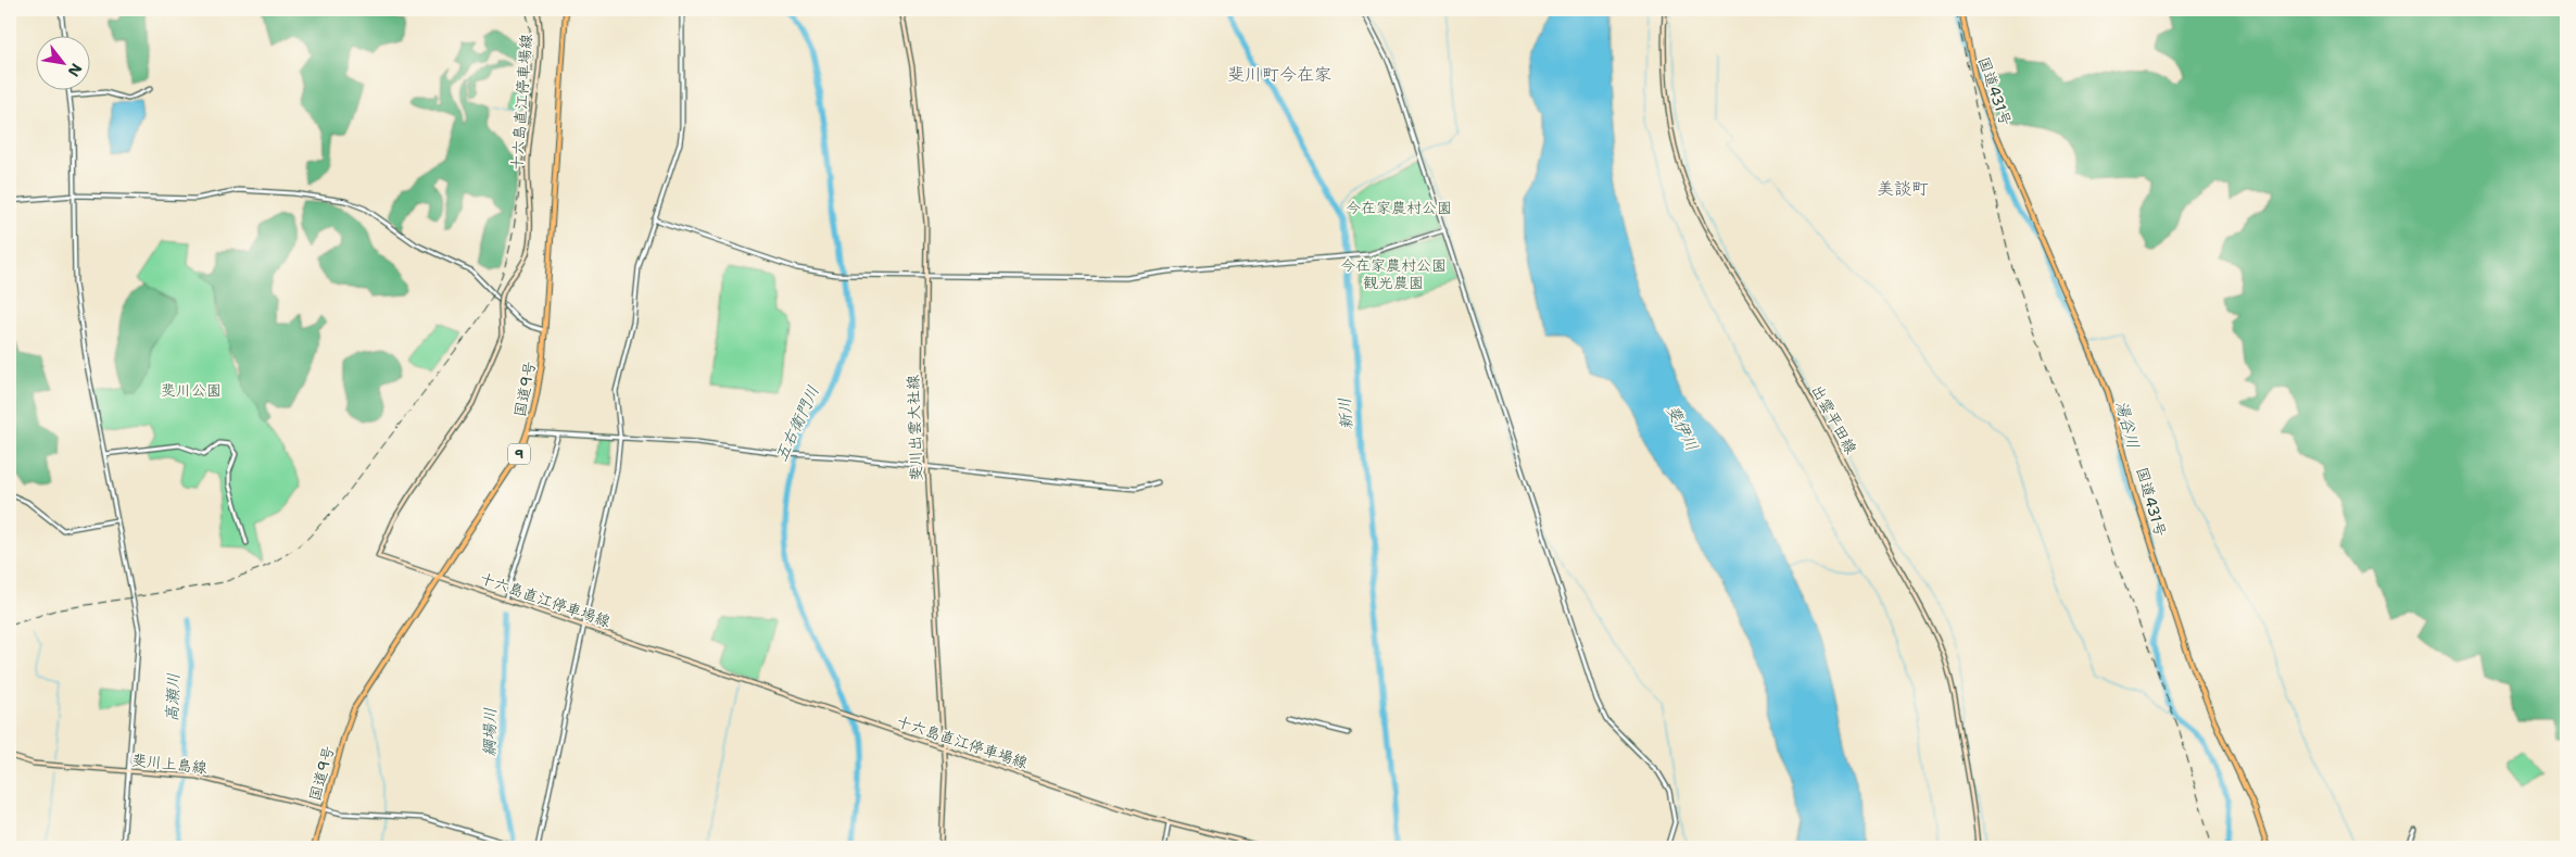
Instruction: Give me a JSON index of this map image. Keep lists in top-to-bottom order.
{
  "streets": {
    "highway": ["国道431号", "国道9号", "9"],
    "main road": [
      "十六島直江停車場線",
      "出雲平田線",
      "斐川出雲大社線",
      "斐川上島線"
    ]
  },
  "crossings": [
    ["十六島直江停車場線", "国道9号"],
    ["十六島直江停車場線", "斐川出雲大社線"],
    ["国道9号", "斐川上島線"]
  ],
  "districts": ["斐川町今在家", "美談町"],
  "water": [
    "新川",
    "五右衛門川",
    "湯谷川",
    "斐伊川",
    "高瀬川",
    "綱場川"
  ],
  "parks": ["今在家農村公園", "今在家農村公園 観光農園", "斐川公園"],
  "north": "bottom right"
}
